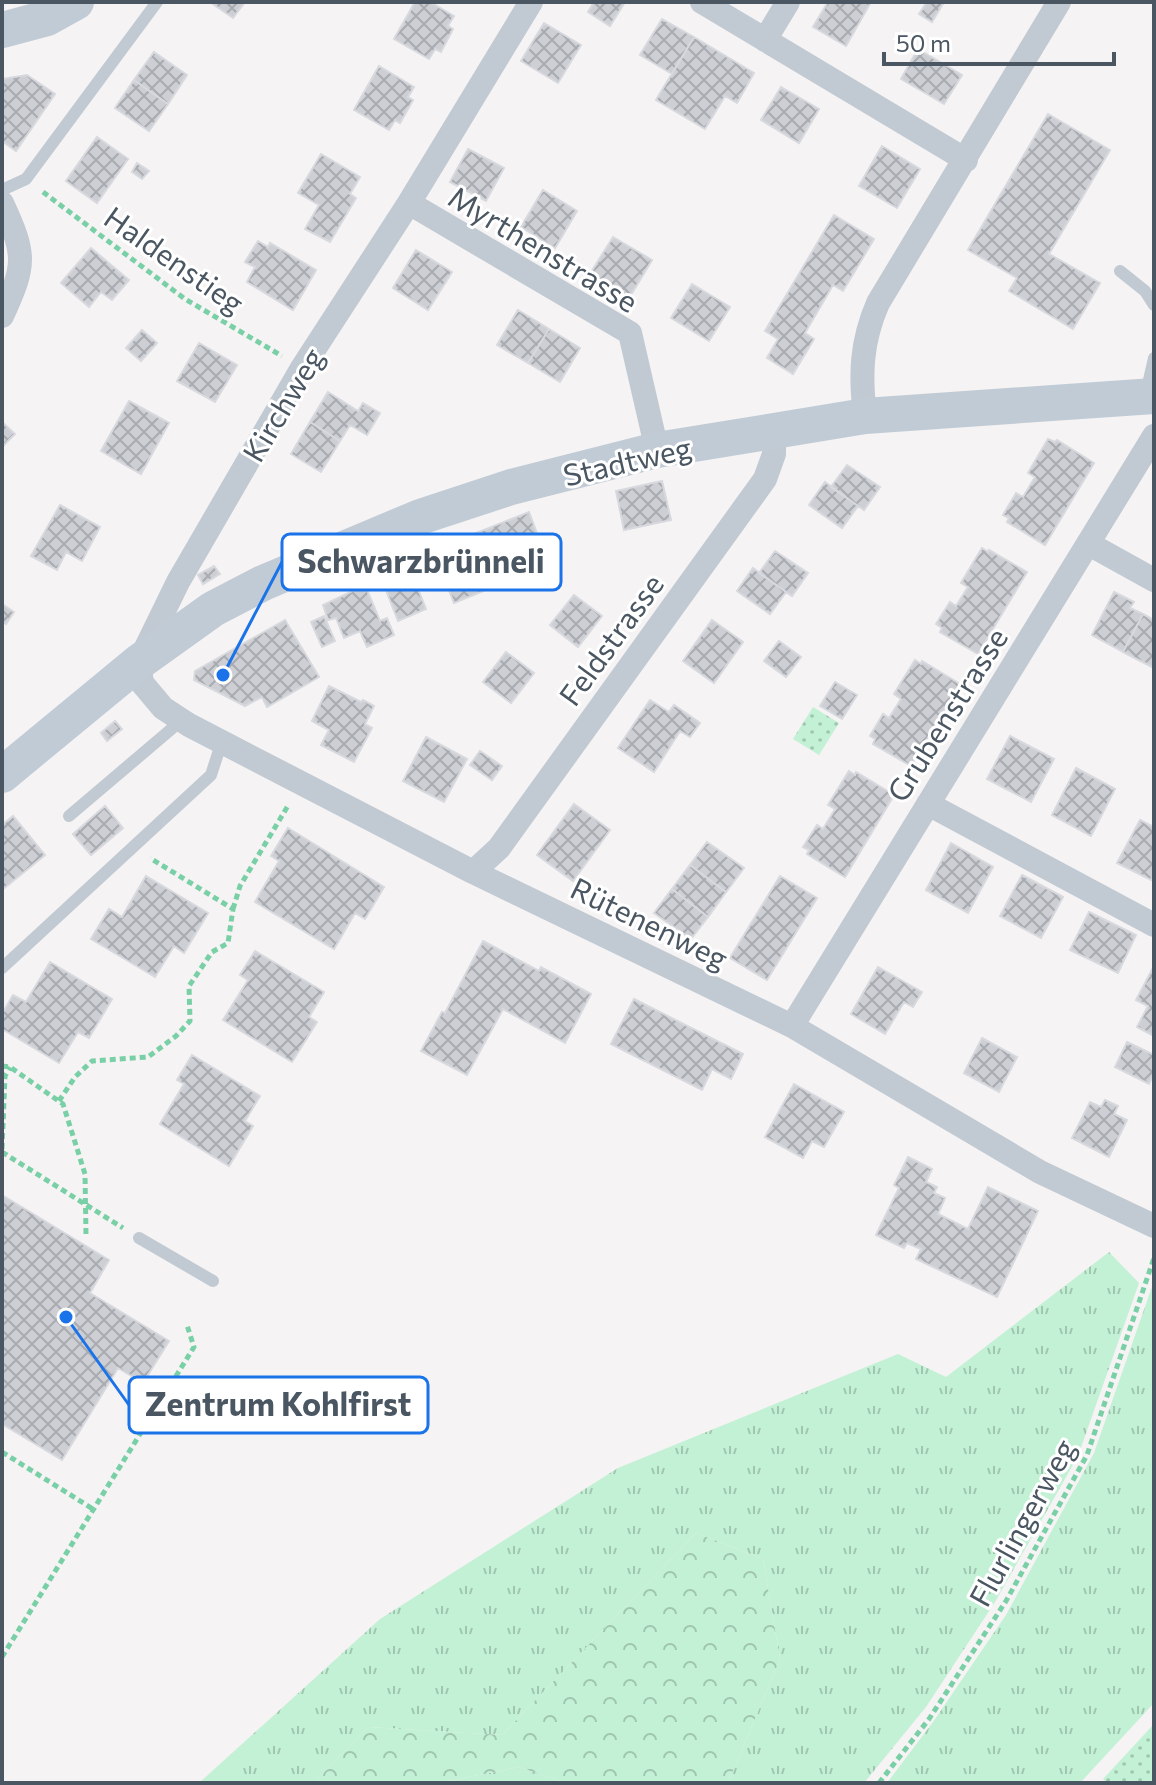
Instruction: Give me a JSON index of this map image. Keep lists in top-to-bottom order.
{
  "streets": {
    "street": [
      "Myrthenstrasse",
      "Kirchweg",
      "Stadtweg",
      "Feldstrasse",
      "Grubenstrasse",
      "Rütenenweg"
    ],
    "path": ["Haldenstieg", "Flurlingerweg"]
  },
  "crossings": [
    ["Myrthenstrasse", "Kirchweg"],
    ["Myrthenstrasse", "Stadtweg"],
    ["Haldenstieg", "Kirchweg"],
    ["Kirchweg", "Stadtweg"],
    ["Kirchweg", "Rütenenweg"],
    ["Stadtweg", "Feldstrasse"],
    ["Stadtweg", "Rütenenweg"],
    ["Feldstrasse", "Rütenenweg"],
    ["Grubenstrasse", "Rütenenweg"]
  ],
  "places": ["Schwarzbrünneli", "Zentrum Kohlfirst"],
  "scale_bar": "50 m"
}
